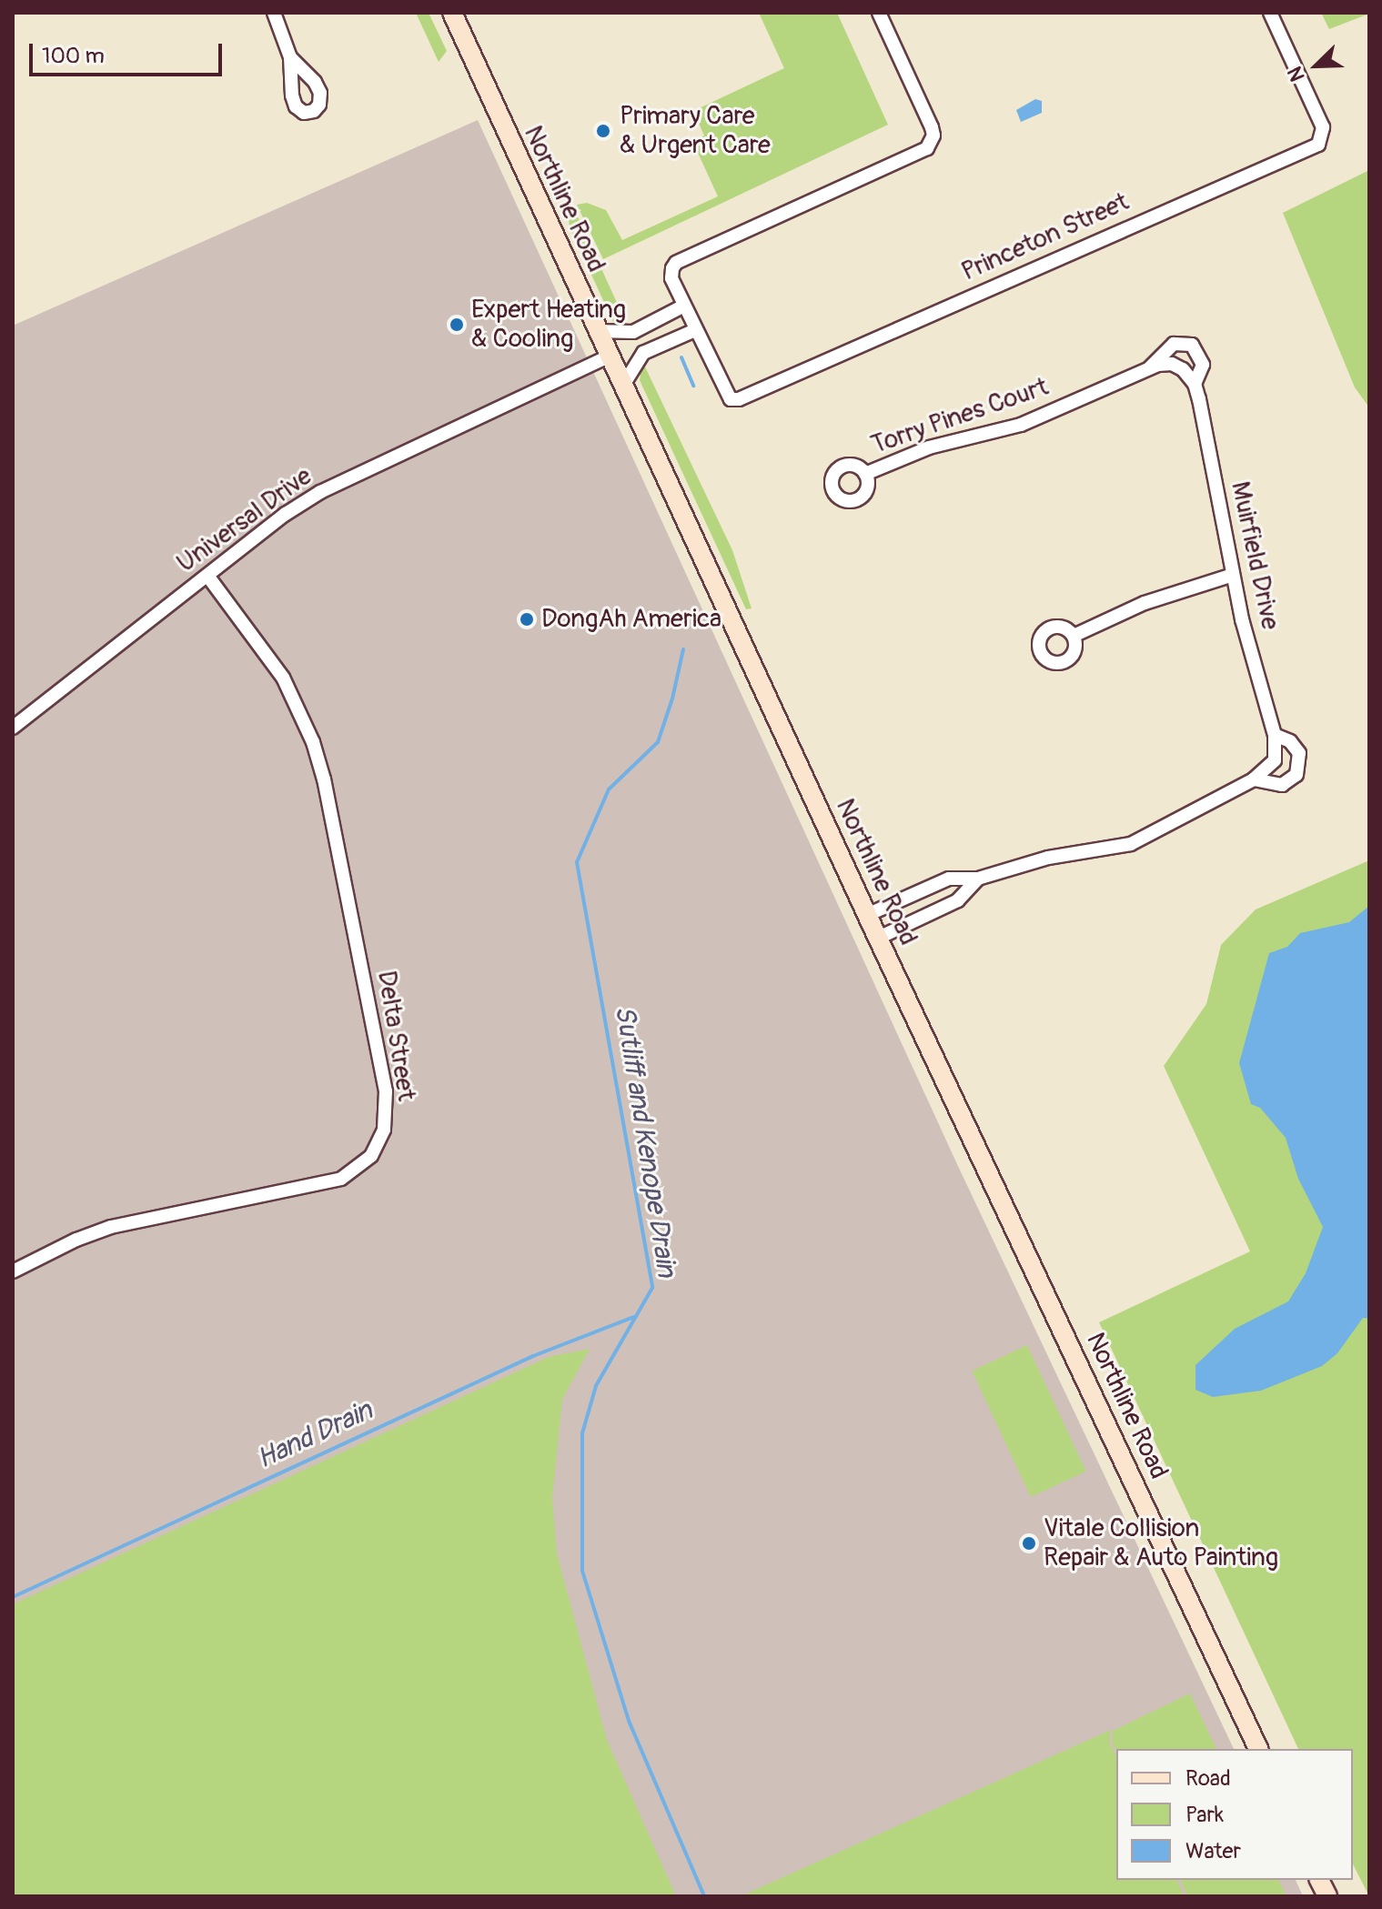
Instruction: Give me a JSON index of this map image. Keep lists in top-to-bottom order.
{
  "streets": {
    "main road": ["Northline Road"],
    "street": [
      "Princeton Street",
      "Torry Pines Court",
      "Universal Drive",
      "Muirfield Drive",
      "Delta Street"
    ]
  },
  "crossings": [
    ["Northline Road", "Universal Drive"],
    ["Torry Pines Court", "Muirfield Drive"],
    ["Universal Drive", "Delta Street"]
  ],
  "water": ["Sutliff and Kenope Drain", "Hand Drain"],
  "places": [
    "Primary Care & Urgent Care",
    "Expert Heating & Cooling",
    "DongAh America",
    "Vitale Collision Repair & Auto Painting"
  ],
  "legend": ["Road", "Park", "Water"],
  "scale_bar": "100 m",
  "north": "bottom left"
}
